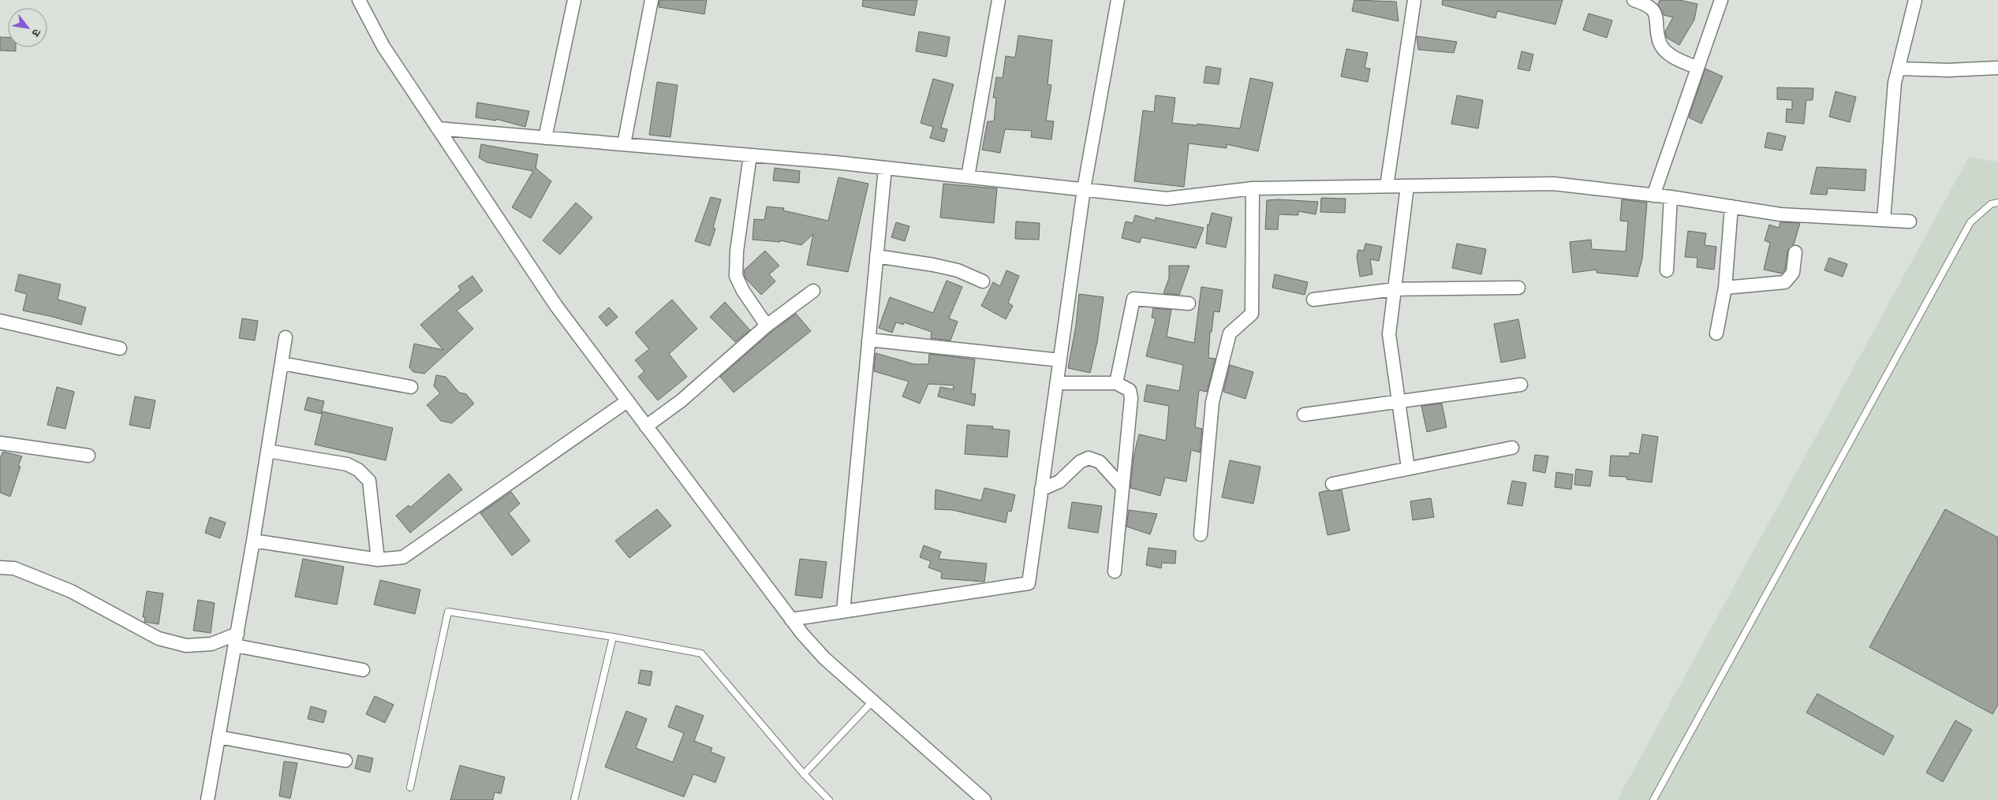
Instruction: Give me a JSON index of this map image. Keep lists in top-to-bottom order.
{
  "north": "bottom right"
}
